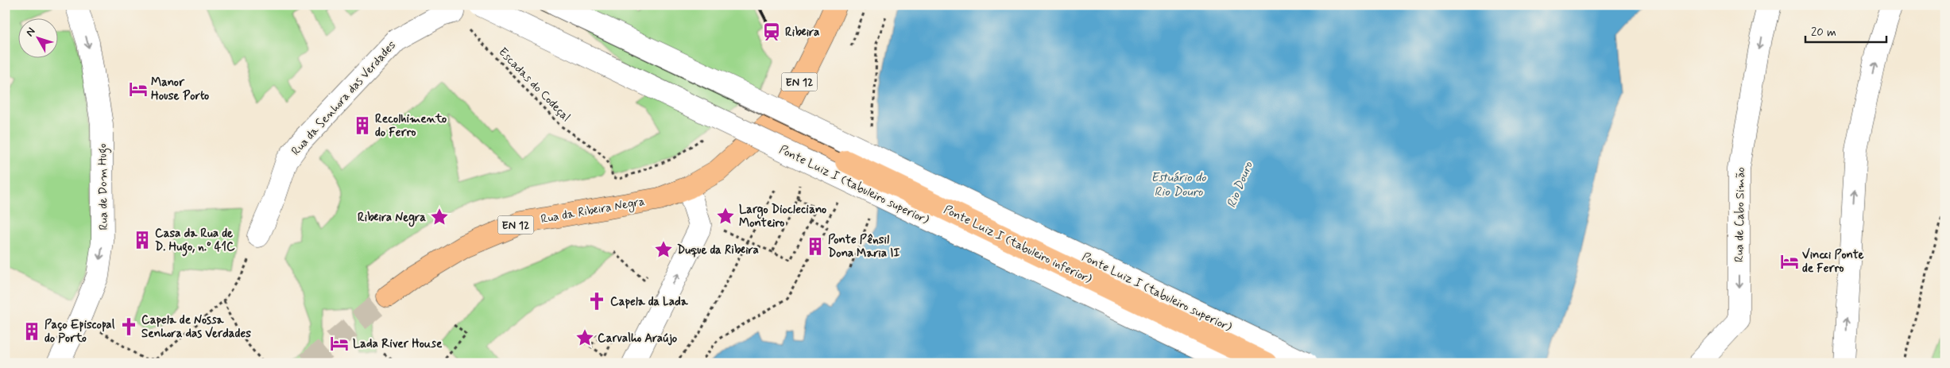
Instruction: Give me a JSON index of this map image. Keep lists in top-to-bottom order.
{
  "streets": {
    "main road": ["EN 12", "Rua da Ribeira Negra", "Ponte Luiz I (tabuleiro inferior)"],
    "street": [
      "Rua da Senhora das Verdades",
      "Ponte Luiz I (tabuleiro superior)",
      "Rua de Dom Hugo",
      "Rua de Cabo Simão"
    ],
    "path": ["Escadas do Codeçal"]
  },
  "crossings": [
    ["EN 12", "Rua da Ribeira Negra"],
    ["EN 12", "Ponte Luiz I (tabuleiro inferior)"],
    ["Escadas do Codeçal", "Rua da Senhora das Verdades"],
    ["Rua da Ribeira Negra", "Ponte Luiz I (tabuleiro inferior)"]
  ],
  "one_way": ["Rua de Dom Hugo"],
  "water": ["Estuário do Rio Douro", "Rio Douro"],
  "places": {
    "station": ["Ribeira"],
    "hotel": ["Manor House Porto", "Vincci Ponte de Ferro", "Lada River House"],
    "building": [
      "Recolhimento do Ferro",
      "Casa da Rua de D. Hugo, n.º 41C",
      "Ponte Pênsil Dona Maria II",
      "Paço Episcopal do Porto"
    ],
    "place": [
      "Largo Diocleciano Monteiro",
      "Ribeira Negra",
      "Duque da Ribeira",
      "Carvalho Araújo"
    ],
    "church": ["Capela da Lada", "Capela de Nossa Senhora das Verdades"]
  },
  "scale_bar": "20 m",
  "north": "top left"
}
